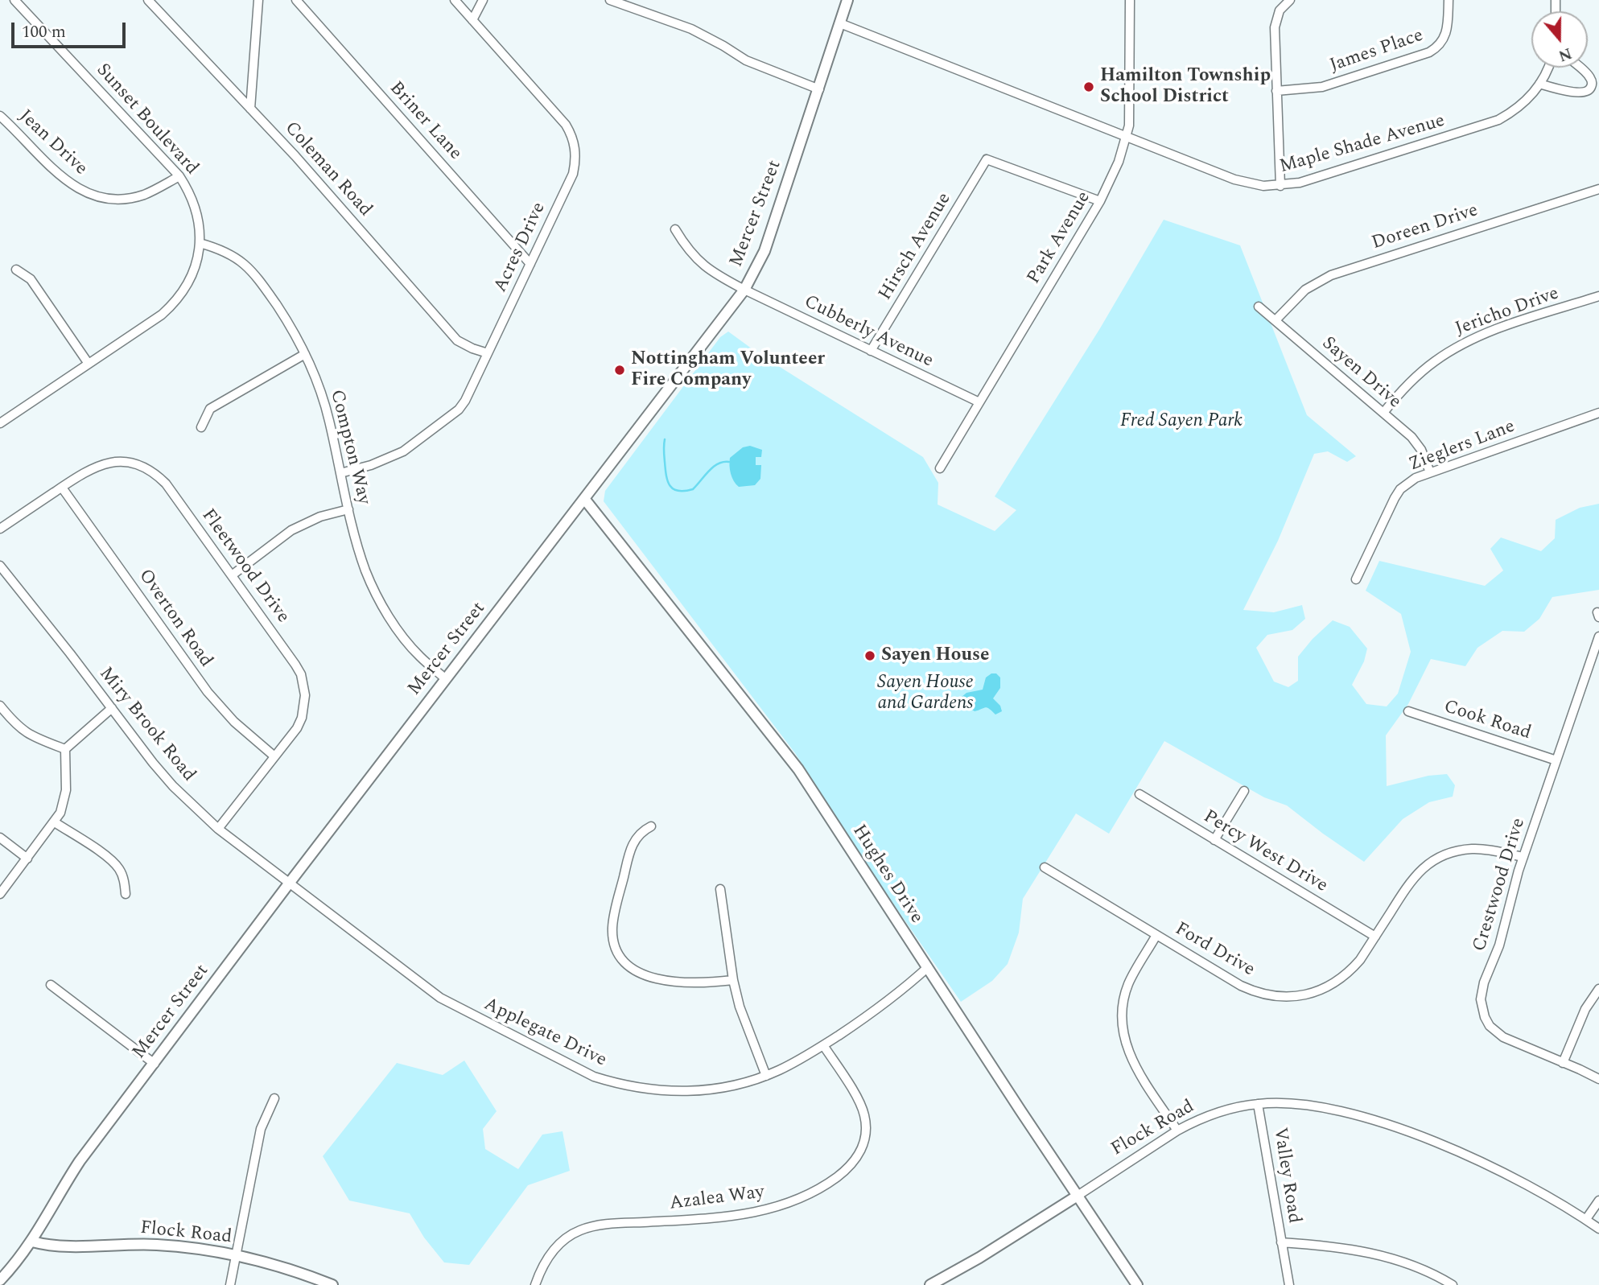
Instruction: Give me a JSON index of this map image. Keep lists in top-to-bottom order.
{
  "streets": {
    "street": [
      "James Place",
      "Sunset Boulevard",
      "Briner Lane",
      "Jean Drive",
      "Maple Shade Avenue",
      "Coleman Road",
      "Mercer Street",
      "Doreen Drive",
      "Park Avenue",
      "Hirsch Avenue",
      "Acres Drive",
      "Jericho Drive",
      "Cubberly Avenue",
      "Sayen Drive",
      "Zieglers Lane",
      "Compton Way",
      "Fleetwood Drive",
      "Overton Road",
      "Cook Road",
      "Miry Brook Road",
      "Percy West Drive",
      "Hughes Drive",
      "Crestwood Drive",
      "Ford Drive",
      "Applegate Drive",
      "Flock Road",
      "Valley Road",
      "Azalea Way"
    ]
  },
  "crossings": [
    ["Sunset Boulevard", "Jean Drive"],
    ["Sunset Boulevard", "Compton Way"],
    ["Briner Lane", "Acres Drive"],
    ["Maple Shade Avenue", "Mercer Street"],
    ["Maple Shade Avenue", "Park Avenue"],
    ["Coleman Road", "Acres Drive"],
    ["Mercer Street", "Cubberly Avenue"],
    ["Mercer Street", "Compton Way"],
    ["Mercer Street", "Miry Brook Road"],
    ["Mercer Street", "Hughes Drive"],
    ["Mercer Street", "Applegate Drive"],
    ["Mercer Street", "Flock Road"],
    ["Doreen Drive", "Sayen Drive"],
    ["Park Avenue", "Hirsch Avenue"],
    ["Park Avenue", "Cubberly Avenue"],
    ["Hirsch Avenue", "Cubberly Avenue"],
    ["Acres Drive", "Compton Way"],
    ["Jericho Drive", "Sayen Drive"],
    ["Sayen Drive", "Zieglers Lane"],
    ["Fleetwood Drive", "Overton Road"],
    ["Fleetwood Drive", "Miry Brook Road"],
    ["Cook Road", "Crestwood Drive"],
    ["Miry Brook Road", "Applegate Drive"],
    ["Percy West Drive", "Ford Drive"],
    ["Hughes Drive", "Applegate Drive"],
    ["Hughes Drive", "Flock Road"],
    ["Crestwood Drive", "Ford Drive"],
    ["Applegate Drive", "Azalea Way"],
    ["Flock Road", "Valley Road"]
  ],
  "parks": ["Fred Sayen Park", "Sayen House and Gardens"],
  "places": ["Hamilton Township School District", "Nottingham Volunteer Fire Company", "Sayen House"],
  "scale_bar": "100 m",
  "north": "bottom"
}
